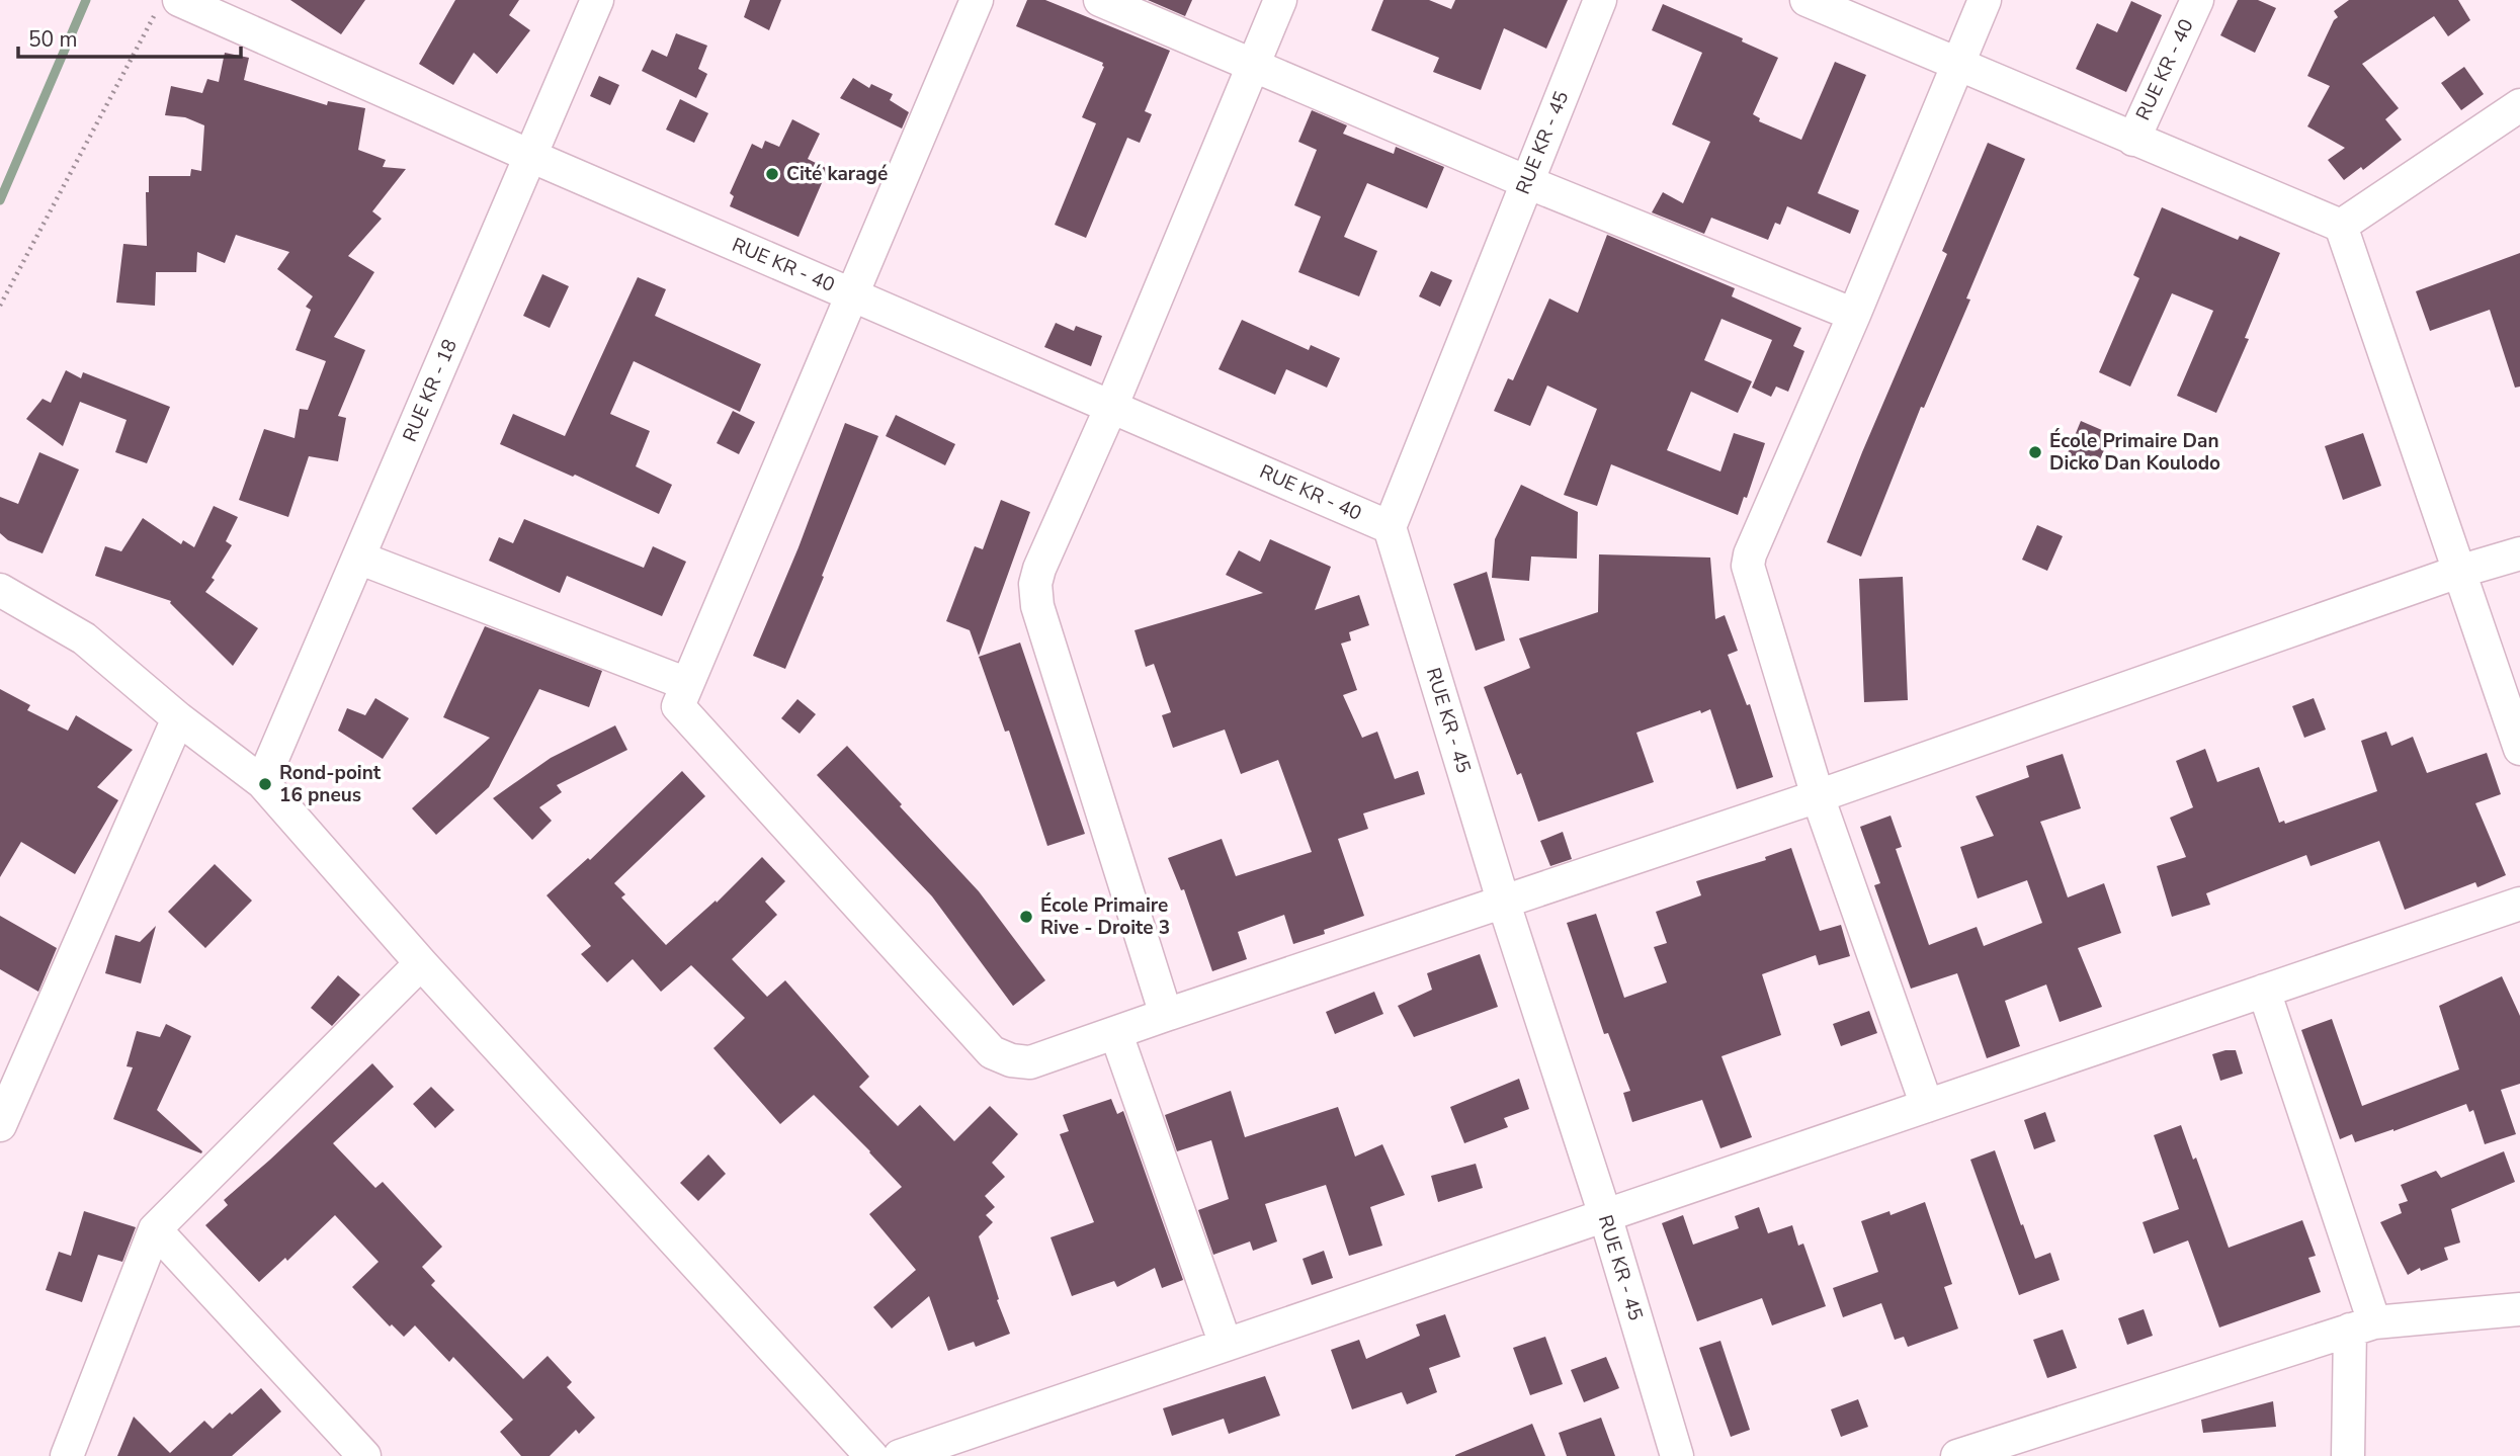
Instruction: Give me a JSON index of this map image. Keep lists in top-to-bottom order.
{
  "streets": {
    "street": ["RUE KR - 40", "RUE KR - 45", "RUE KR - 18"]
  },
  "crossings": [
    ["RUE KR - 40", "RUE KR - 45"],
    ["RUE KR - 40", "RUE KR - 18"]
  ],
  "places": [
    "Cité karagé",
    "École Primaire Dan Dicko Dan Koulodo",
    "Rond-point 16 pneus",
    "École Primaire Rive - Droite 3"
  ],
  "scale_bar": "50 m"
}
